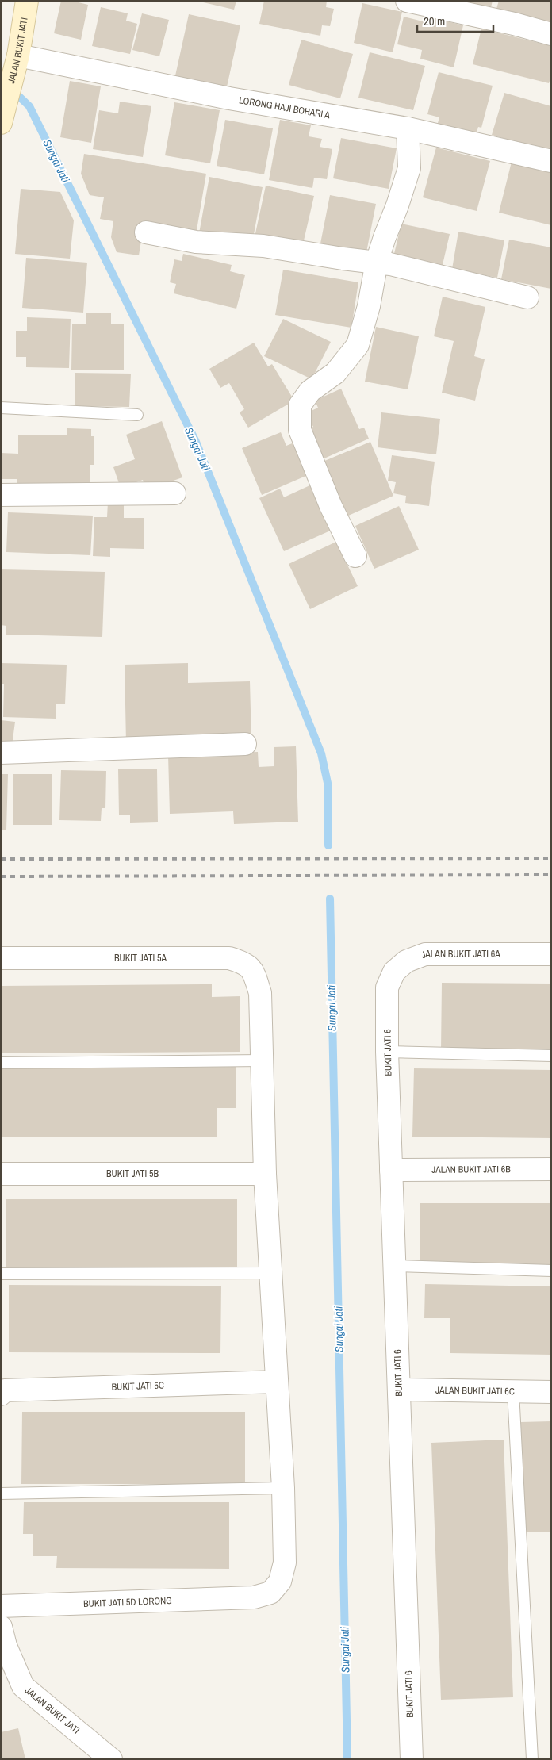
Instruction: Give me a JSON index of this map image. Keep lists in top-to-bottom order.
{
  "streets": {
    "street": [
      "JALAN BUKIT JATI",
      "LORONG HAJI BOHARI A",
      "JALAN BUKIT JATI 6A",
      "BUKIT JATI 5A",
      "BUKIT JATI 6",
      "JALAN BUKIT JATI 6B",
      "BUKIT JATI 5B",
      "BUKIT JATI 5C",
      "JALAN BUKIT JATI 6C",
      "BUKIT JATI 5D LORONG"
    ]
  },
  "crossings": [
    ["JALAN BUKIT JATI", "LORONG HAJI BOHARI A"],
    ["JALAN BUKIT JATI 6A", "BUKIT JATI 6"],
    ["BUKIT JATI 5A", "BUKIT JATI 5B"],
    ["BUKIT JATI 5A", "BUKIT JATI 5D LORONG"],
    ["BUKIT JATI 6", "JALAN BUKIT JATI 6B"],
    ["BUKIT JATI 6", "JALAN BUKIT JATI 6C"],
    ["BUKIT JATI 5C", "BUKIT JATI 5D LORONG"]
  ],
  "water": ["Sungai Jati"],
  "scale_bar": "20 m"
}
